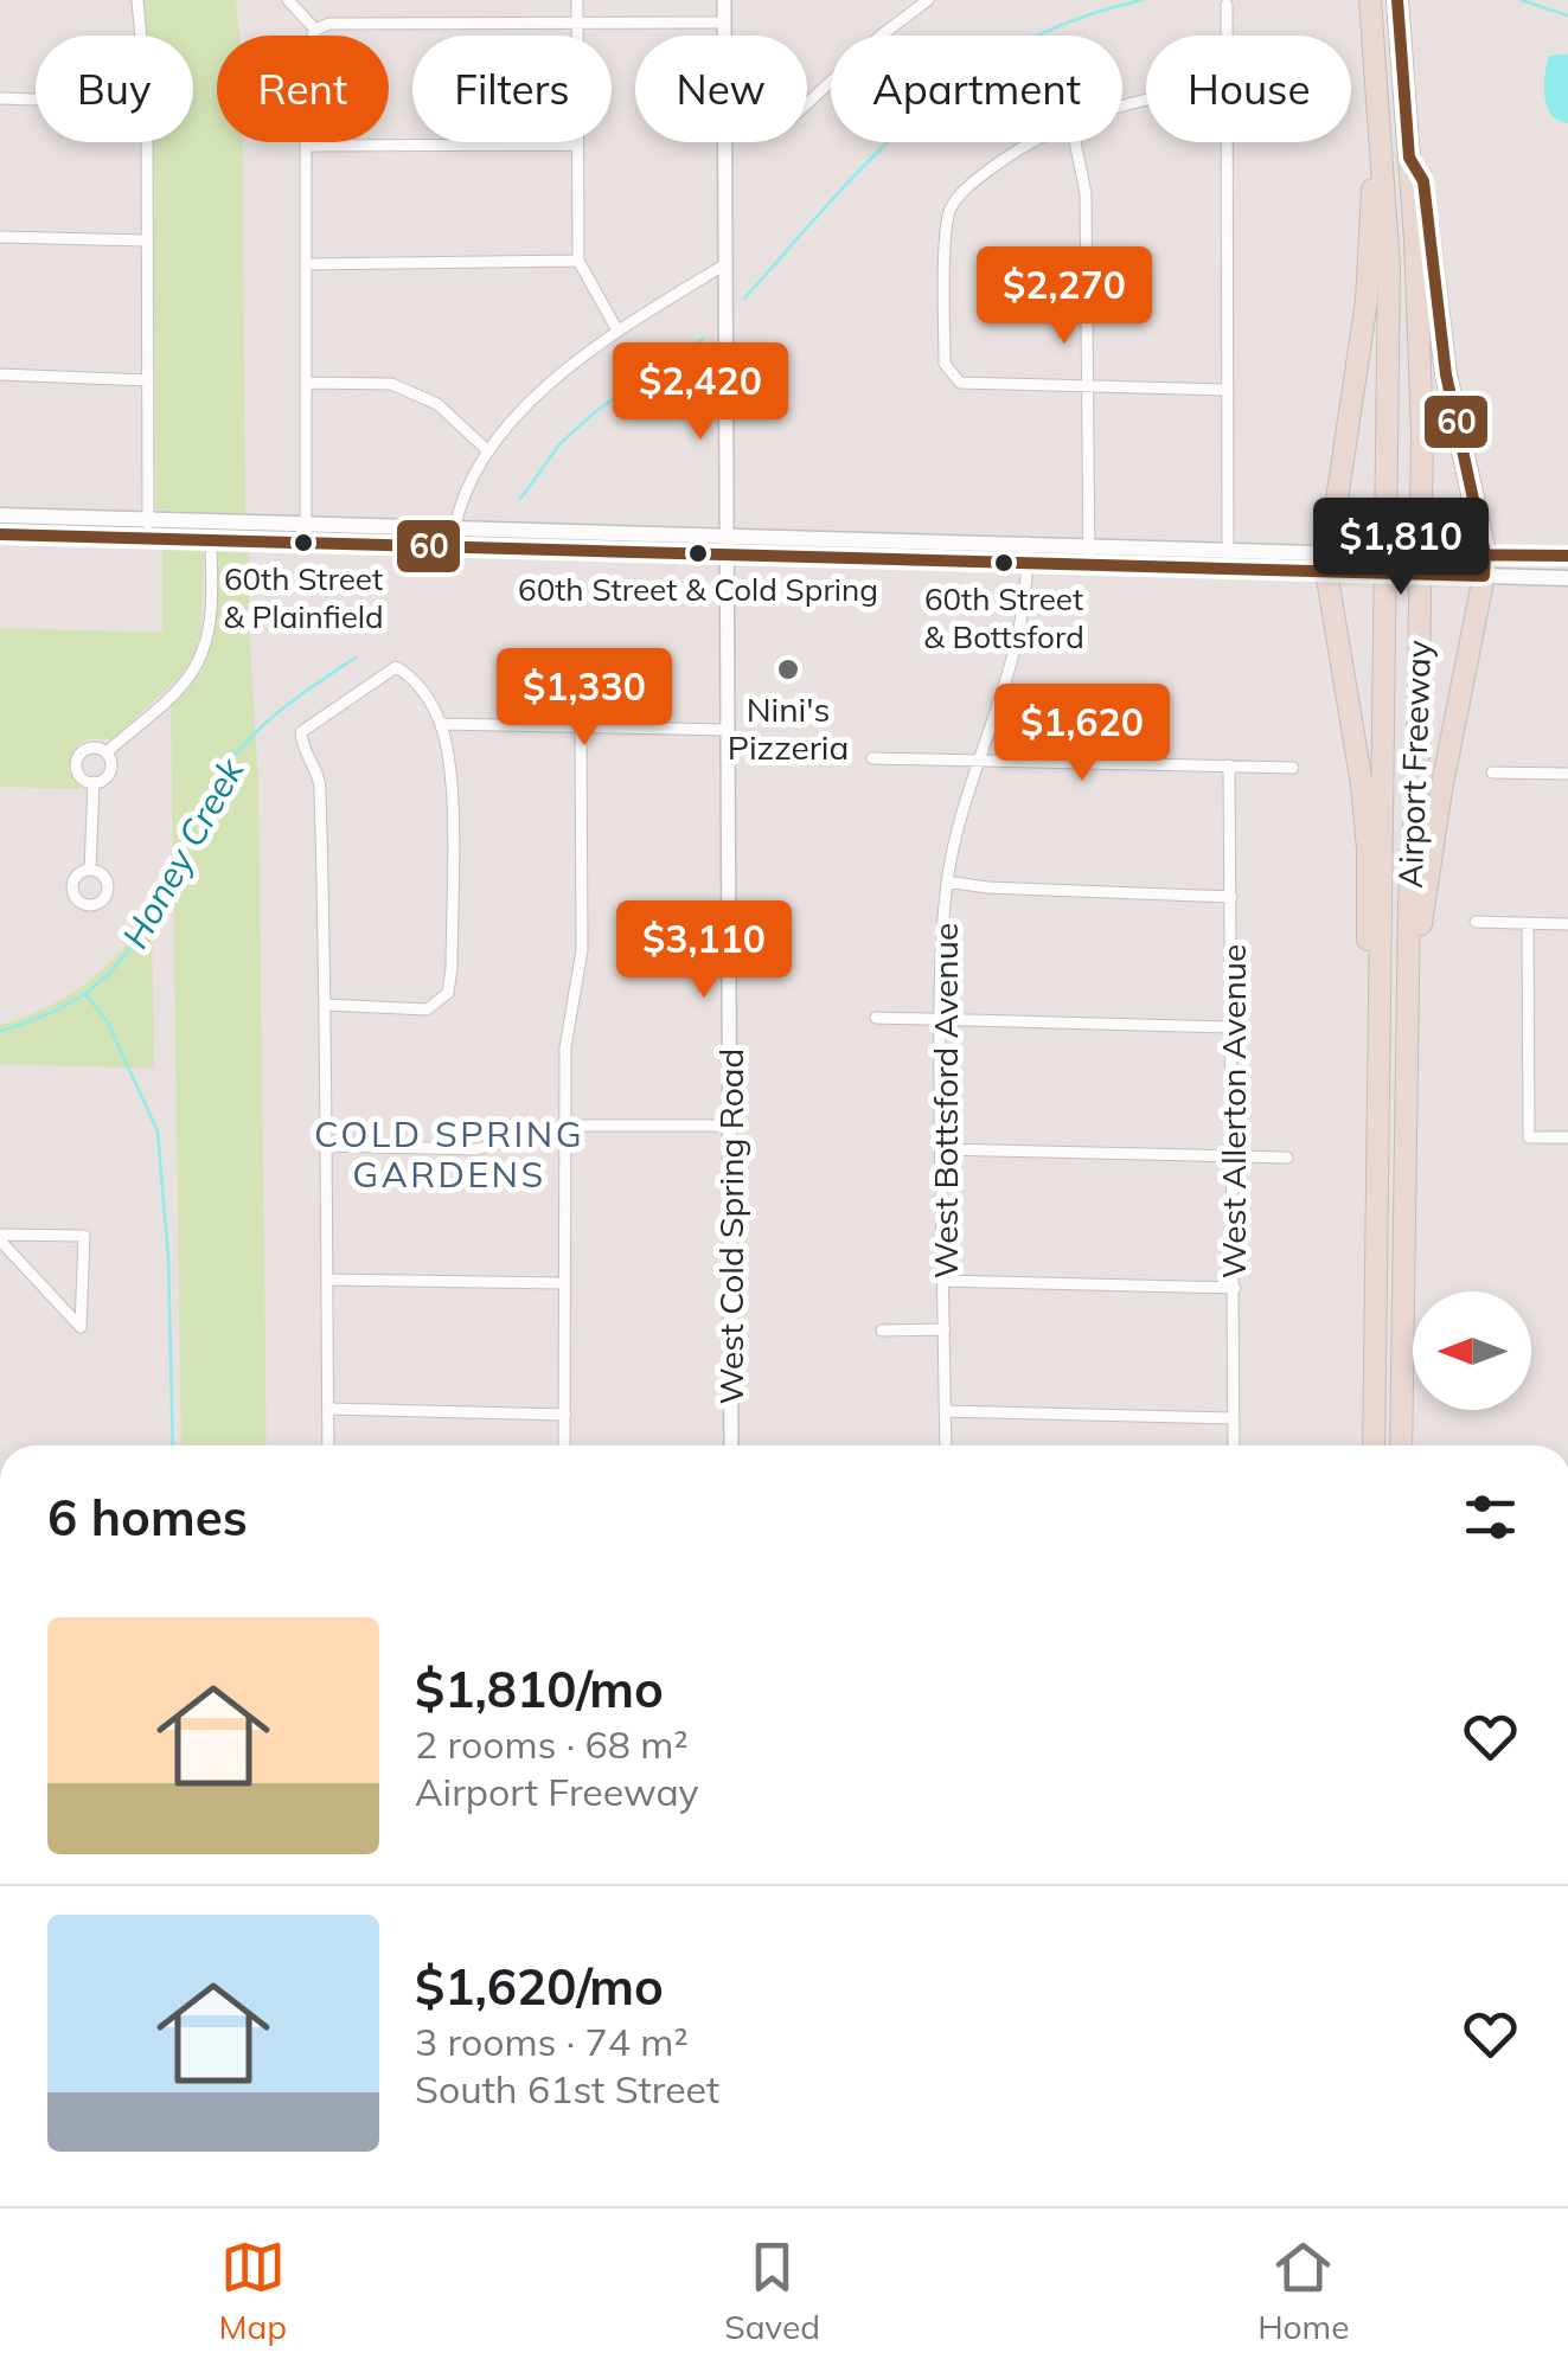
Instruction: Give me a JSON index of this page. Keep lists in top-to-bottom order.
{
  "streets": {
    "highway": ["Airport Freeway"],
    "street": ["West Bottsford Avenue", "West Allerton Avenue", "West Cold Spring Road"]
  },
  "districts": ["COLD SPRING GARDENS"],
  "water": ["Honey Creek"],
  "places": [
    "60th Street & Plainfield",
    "60th Street & Cold Spring",
    "60th Street & Bottsford",
    "Nini's Pizzeria"
  ],
  "lines": ["transit line 60"],
  "north": "left",
  "page": {
    "chip": [
      "Buy",
      "Rent",
      "Filters",
      "New",
      "Apartment",
      "House"
    ],
    "price": [
      "$2,270",
      "$2,420",
      "$1,810",
      "$1,330",
      "$1,620",
      "$3,110"
    ],
    "heading": "6 homes",
    "list": [
      {
        "name": "$1,810/mo",
        "note": "2 rooms · 68 m² · Airport Freeway"
      },
      {
        "name": "$1,620/mo",
        "note": "3 rooms · 74 m² · South 61st Street"
      }
    ],
    "tabs": ["Map", "Saved", "Home"]
  }
}
